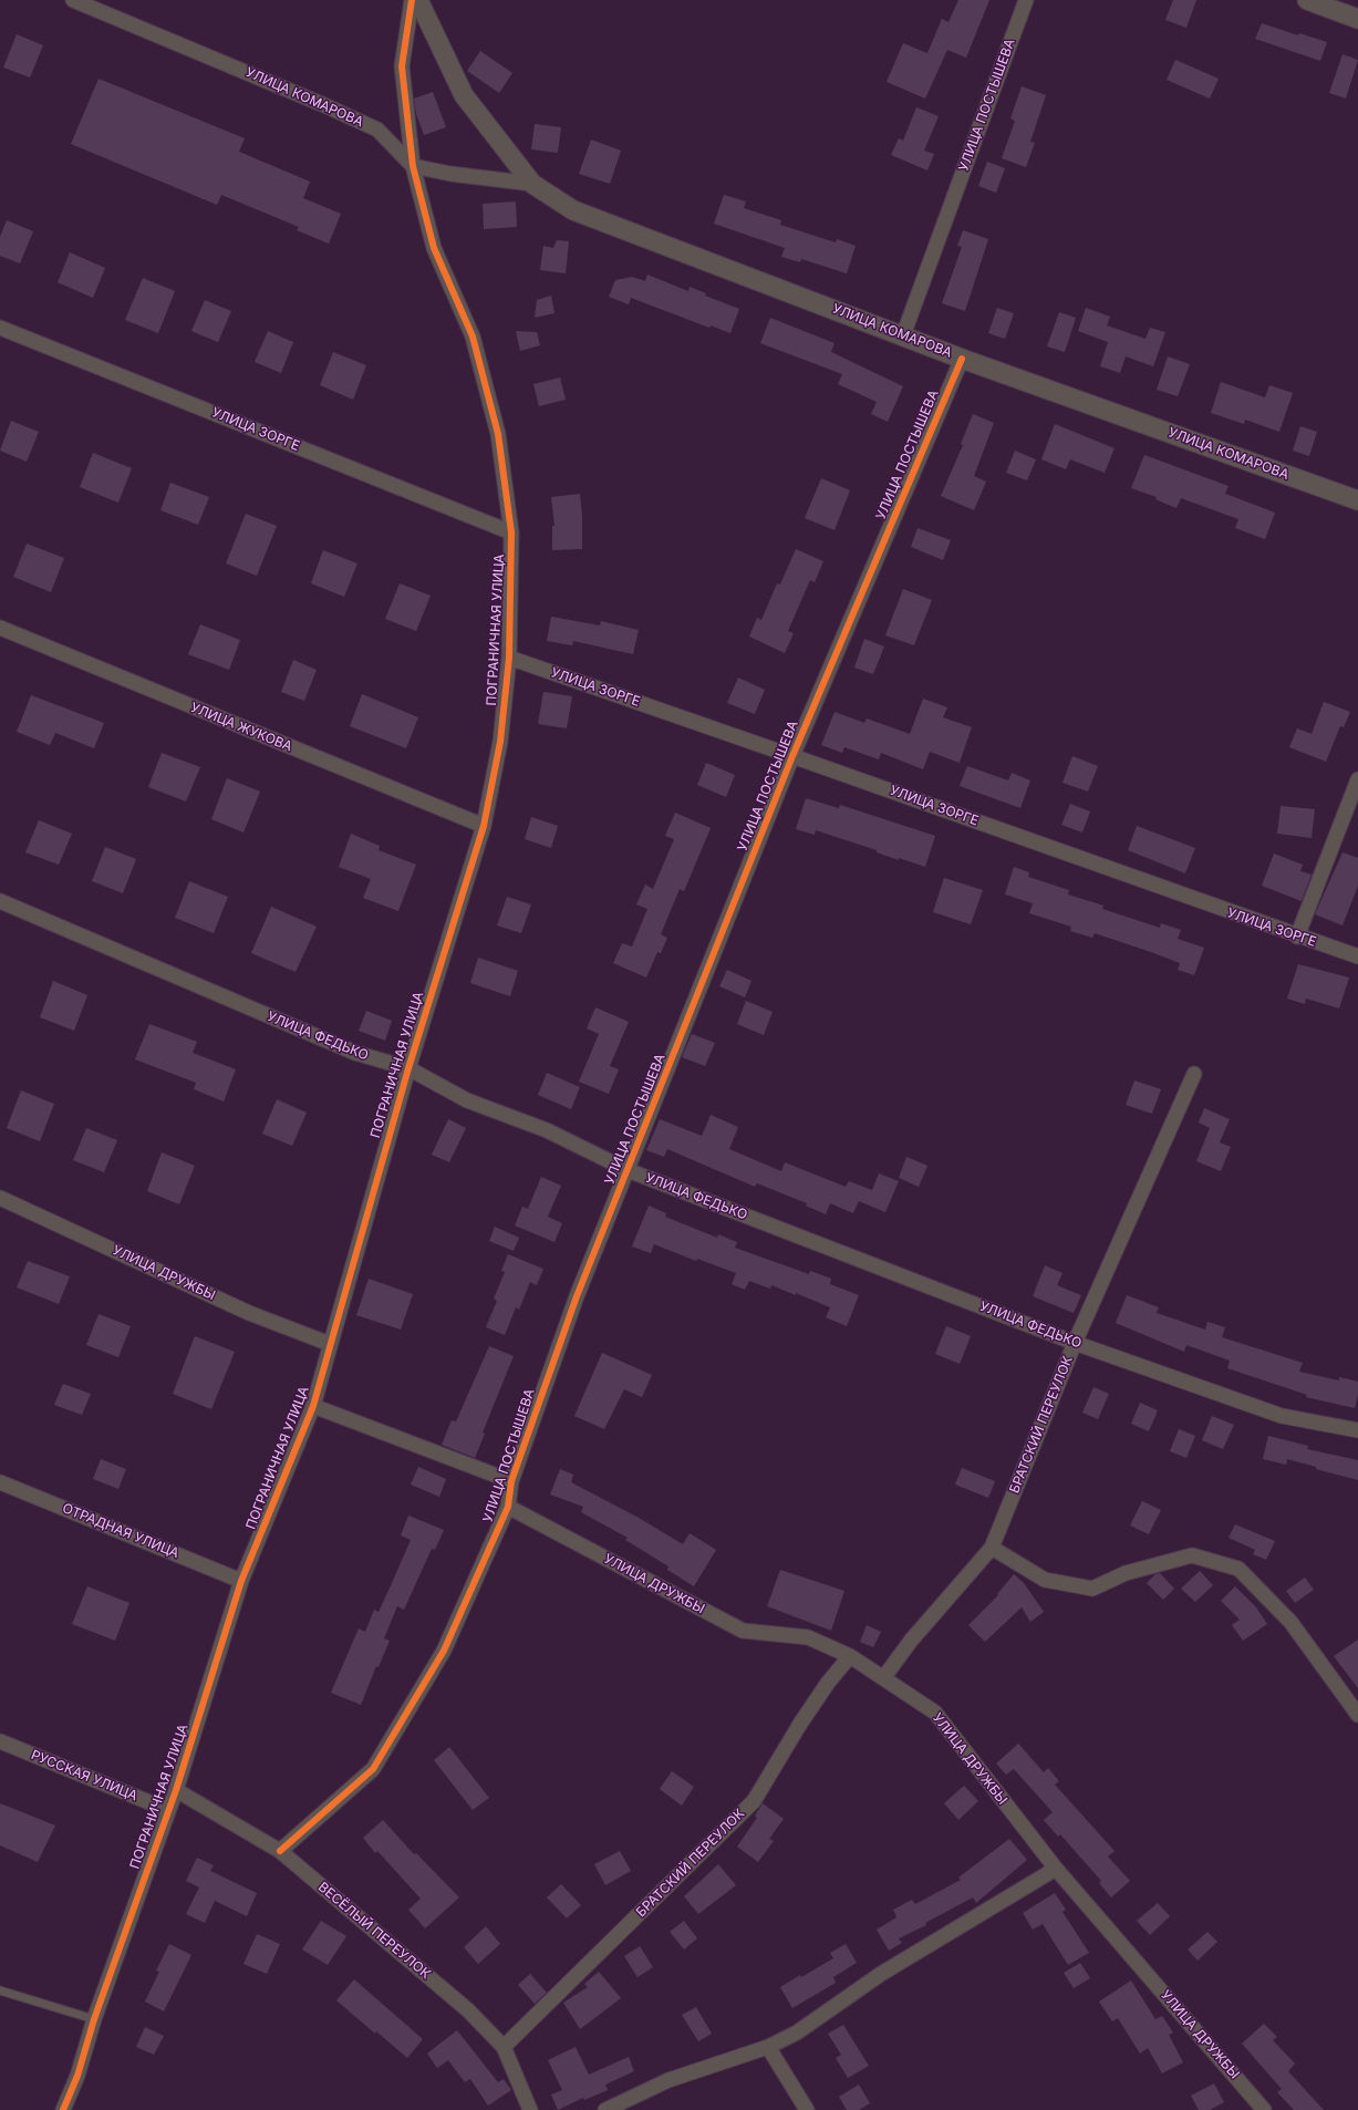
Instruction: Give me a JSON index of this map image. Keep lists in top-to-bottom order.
{
  "streets": {
    "street": [
      "УЛИЦА КОМАРОВА",
      "УЛИЦА ПОСТЫШЕВА",
      "УЛИЦА ЗОРГЕ",
      "ПОГРАНИЧНАЯ УЛИЦА",
      "УЛИЦА ЖУКОВА",
      "УЛИЦА ФЕДЬКО",
      "УЛИЦА ДРУЖБЫ",
      "БРАТСКИЙ ПЕРЕУЛОК",
      "ОТРАДНАЯ УЛИЦА",
      "РУССКАЯ УЛИЦА",
      "ВЕСЁЛЫЙ ПЕРЕУЛОК"
    ]
  },
  "crossings": [
    ["УЛИЦА КОМАРОВА", "УЛИЦА ПОСТЫШЕВА"],
    ["УЛИЦА КОМАРОВА", "ПОГРАНИЧНАЯ УЛИЦА"],
    ["УЛИЦА ПОСТЫШЕВА", "УЛИЦА ЗОРГЕ"],
    ["УЛИЦА ПОСТЫШЕВА", "УЛИЦА ФЕДЬКО"],
    ["УЛИЦА ПОСТЫШЕВА", "УЛИЦА ДРУЖБЫ"],
    ["УЛИЦА ПОСТЫШЕВА", "ВЕСЁЛЫЙ ПЕРЕУЛОК"],
    ["УЛИЦА ЗОРГЕ", "ПОГРАНИЧНАЯ УЛИЦА"],
    ["ПОГРАНИЧНАЯ УЛИЦА", "УЛИЦА ЖУКОВА"],
    ["ПОГРАНИЧНАЯ УЛИЦА", "УЛИЦА ФЕДЬКО"],
    ["ПОГРАНИЧНАЯ УЛИЦА", "УЛИЦА ДРУЖБЫ"],
    ["ПОГРАНИЧНАЯ УЛИЦА", "ОТРАДНАЯ УЛИЦА"],
    ["ПОГРАНИЧНАЯ УЛИЦА", "РУССКАЯ УЛИЦА"],
    ["ПОГРАНИЧНАЯ УЛИЦА", "ВЕСЁЛЫЙ ПЕРЕУЛОК"],
    ["УЛИЦА ФЕДЬКО", "БРАТСКИЙ ПЕРЕУЛОК"],
    ["УЛИЦА ДРУЖБЫ", "БРАТСКИЙ ПЕРЕУЛОК"],
    ["БРАТСКИЙ ПЕРЕУЛОК", "ВЕСЁЛЫЙ ПЕРЕУЛОК"]
  ]
}
